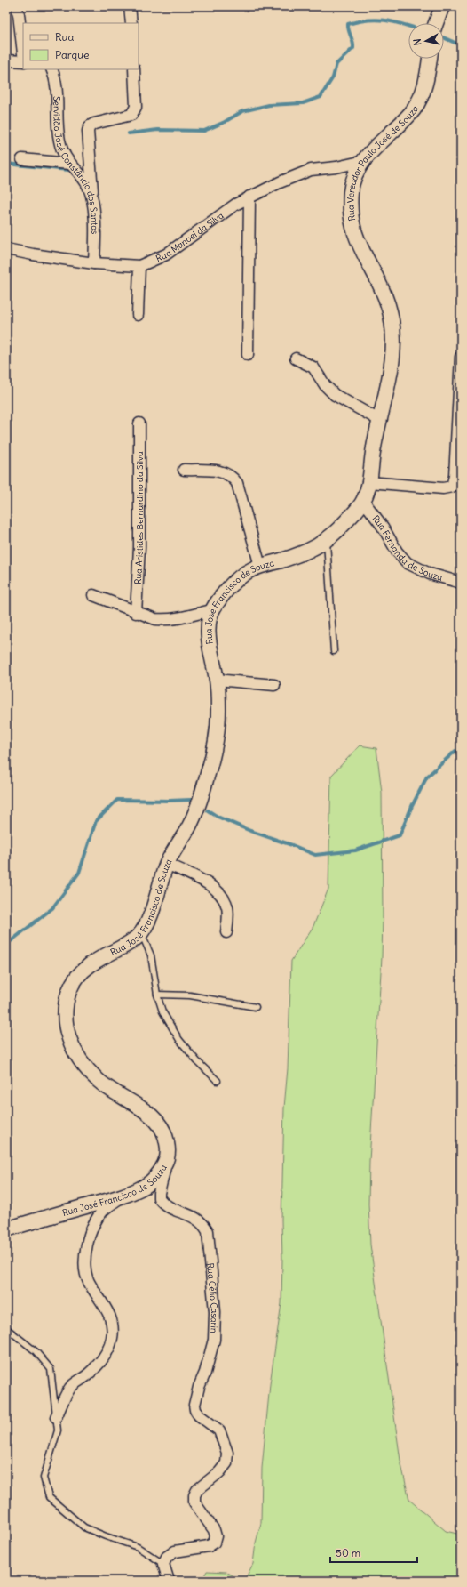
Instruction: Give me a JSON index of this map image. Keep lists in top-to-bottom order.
{
  "streets": {
    "street": [
      "Rua Vereador Paulo José de Souza",
      "Servidão José Constâncio dos Santos",
      "Rua Manoel da Silva",
      "Rua Aristides Bernardino da Silva",
      "Rua Fernanda de Souza",
      "Rua José Francisco de Souza",
      "Rua Célio Casarin"
    ]
  },
  "crossings": [
    ["Rua Vereador Paulo José de Souza", "Rua Manoel da Silva"],
    ["Rua Vereador Paulo José de Souza", "Rua Fernanda de Souza"],
    ["Rua Vereador Paulo José de Souza", "Rua José Francisco de Souza"],
    ["Servidão José Constâncio dos Santos", "Rua Manoel da Silva"],
    ["Rua Fernanda de Souza", "Rua José Francisco de Souza"],
    ["Rua José Francisco de Souza", "Rua Célio Casarin"]
  ],
  "legend": ["Rua", "Parque"],
  "scale_bar": "50 m",
  "north": "left"
}
